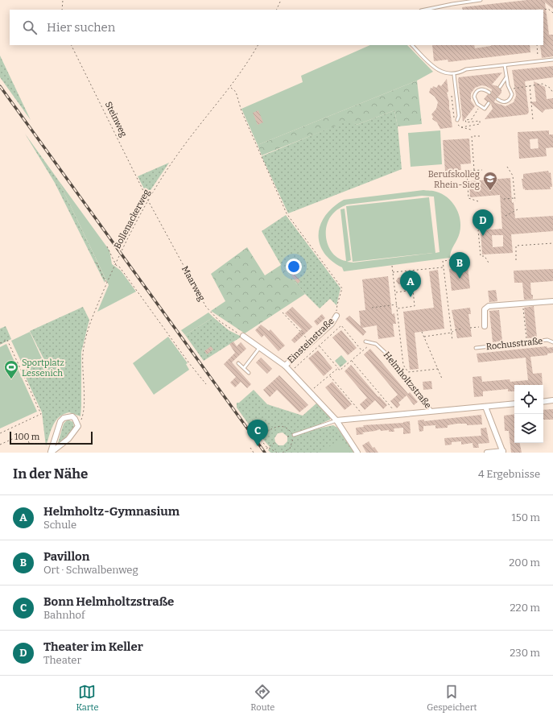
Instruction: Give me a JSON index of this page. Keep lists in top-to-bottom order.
{
  "streets": {
    "street": ["Einsteinstraße", "Helmholtzstraße"],
    "lane": ["Rochusstraße"],
    "path": ["Steinweg", "Bollenackerweg", "Maarweg"]
  },
  "crossings": [
    ["Steinweg", "Bollenackerweg"],
    ["Steinweg", "Maarweg"],
    ["Bollenackerweg", "Maarweg"]
  ],
  "places": {
    "school or university": ["Berufskolleg Rhein-Sieg"],
    "sports": ["Sportplatz Lessenich"]
  },
  "scale_bar": "100 m",
  "page": {
    "search": "Hier suchen",
    "pins": [
      "D",
      "B",
      "A",
      "C"
    ],
    "scale": "100 m",
    "heading": ["In der Nähe", "4 Ergebnisse"],
    "list": [
      {
        "mark": "A",
        "name": "Helmholtz-Gymnasium",
        "note": "Schule",
        "value": "150 m"
      },
      {
        "mark": "B",
        "name": "Pavillon",
        "note": "Ort · Schwalbenweg",
        "value": "200 m"
      },
      {
        "mark": "C",
        "name": "Bonn Helmholtzstraße",
        "note": "Bahnhof",
        "value": "220 m"
      },
      {
        "mark": "D",
        "name": "Theater im Keller",
        "note": "Theater",
        "value": "230 m"
      }
    ],
    "nav": ["Karte", "Route", "Gespeichert"]
  }
}
